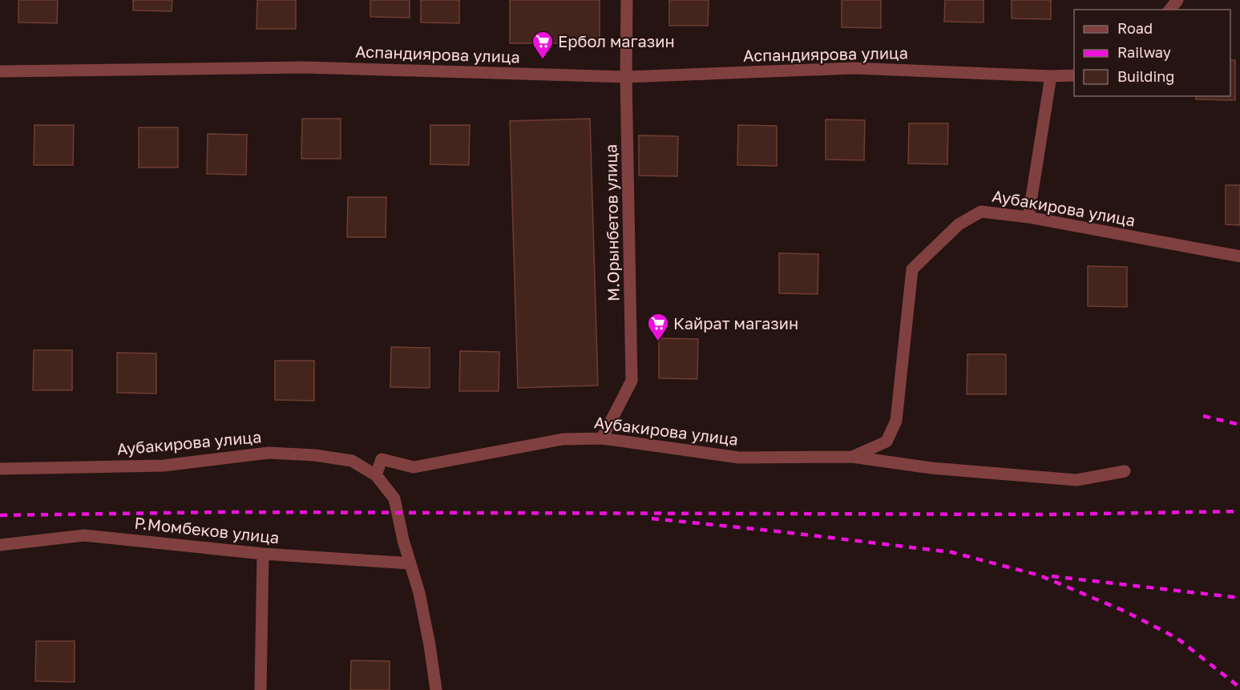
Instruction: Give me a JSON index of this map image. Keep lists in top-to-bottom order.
{
  "streets": {
    "street": [
      "Аспандиярова улица",
      "Аубакирова улица",
      "М.Орынбетов улица",
      "Р.Момбеков улица"
    ]
  },
  "crossings": [
    ["Аспандиярова улица", "М.Орынбетов улица"],
    ["Аубакирова улица", "М.Орынбетов улица"],
    ["Аубакирова улица", "Р.Момбеков улица"]
  ],
  "places": {
    "supermarket": ["Ербол магазин", "Кайрат магазин"]
  },
  "legend": ["Road", "Railway", "Building"]
}
